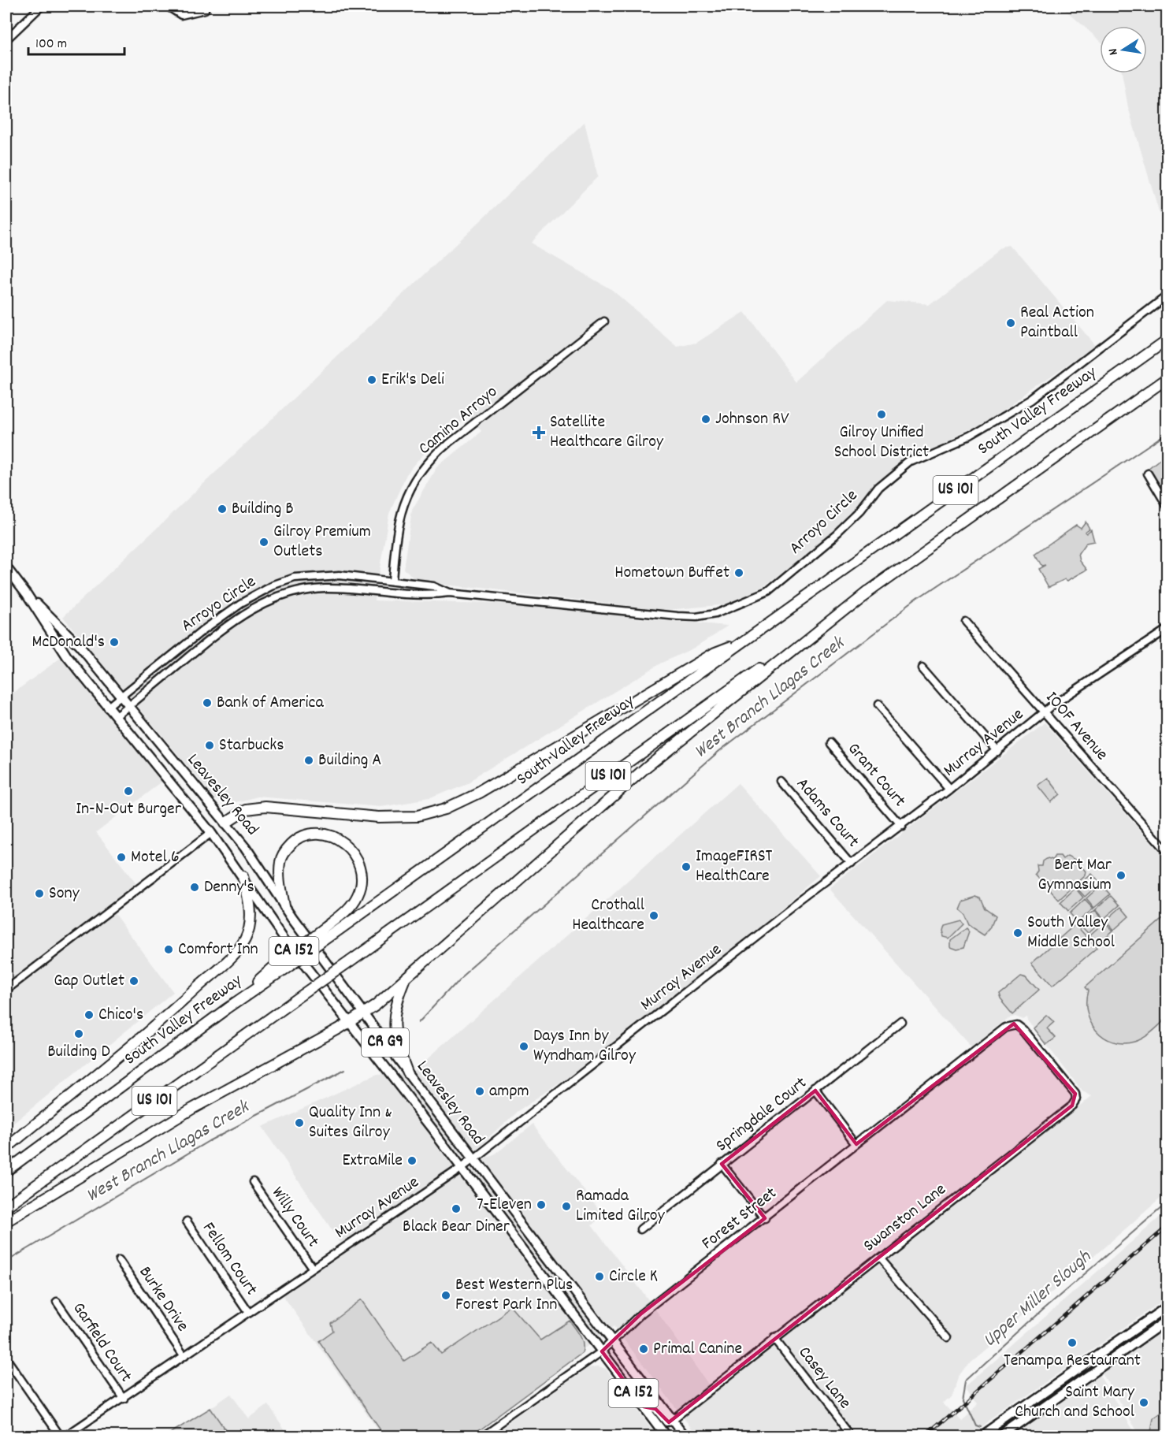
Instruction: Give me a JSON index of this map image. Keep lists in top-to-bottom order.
{
  "streets": {
    "highway": ["South Valley Freeway", "US 101", "CA 152"],
    "main road": ["Leavesley Road", "CR G9"],
    "street": [
      "Camino Arroyo",
      "Arroyo Circle",
      "IOOF Avenue",
      "Murray Avenue",
      "Grant Court",
      "Adams Court",
      "Springdale Court",
      "Willy Court",
      "Swanston Lane",
      "Forest Street",
      "Fellom Court",
      "Burke Drive",
      "Garfield Court",
      "Casey Lane"
    ]
  },
  "crossings": [
    ["Camino Arroyo", "Arroyo Circle"],
    ["Arroyo Circle", "Leavesley Road"],
    ["IOOF Avenue", "Murray Avenue"],
    ["Murray Avenue", "Grant Court"],
    ["Murray Avenue", "Leavesley Road"],
    ["Murray Avenue", "Adams Court"],
    ["Murray Avenue", "Willy Court"],
    ["Murray Avenue", "Fellom Court"],
    ["Murray Avenue", "Burke Drive"],
    ["Murray Avenue", "Garfield Court"],
    ["Leavesley Road", "CA 152"],
    ["Leavesley Road", "Swanston Lane"],
    ["Leavesley Road", "Forest Street"],
    ["Swanston Lane", "Forest Street"],
    ["Swanston Lane", "Casey Lane"]
  ],
  "water": ["West Branch Llagas Creek", "Upper Miller Slough"],
  "places": {
    "other": [
      "Real Action Paintball",
      "Erik's Deli",
      "Gilroy Unified School District",
      "Johnson RV",
      "Building B",
      "Gilroy Premium Outlets",
      "Hometown Buffet",
      "McDonald's",
      "Bank of America",
      "Starbucks",
      "Building A",
      "In-N-Out Burger",
      "Motel 6",
      "ImageFIRST HealthCare",
      "Bert Mar Gymnasium",
      "Denny's",
      "Sony",
      "Crothall Healthcare",
      "South Valley Middle School",
      "Comfort Inn",
      "Gap Outlet",
      "Chico's",
      "Building D",
      "Days Inn by Wyndham Gilroy",
      "ampm",
      "Quality Inn & Suites Gilroy",
      "ExtraMile",
      "7-Eleven",
      "Ramada Limited Gilroy",
      "Black Bear Diner",
      "Circle K",
      "Best Western Plus Forest Park Inn",
      "Tenampa Restaurant",
      "Primal Canine",
      "Saint Mary Church and School"
    ],
    "health": ["Satellite Healthcare Gilroy"]
  },
  "scale_bar": "100 m",
  "north": "left"
}
